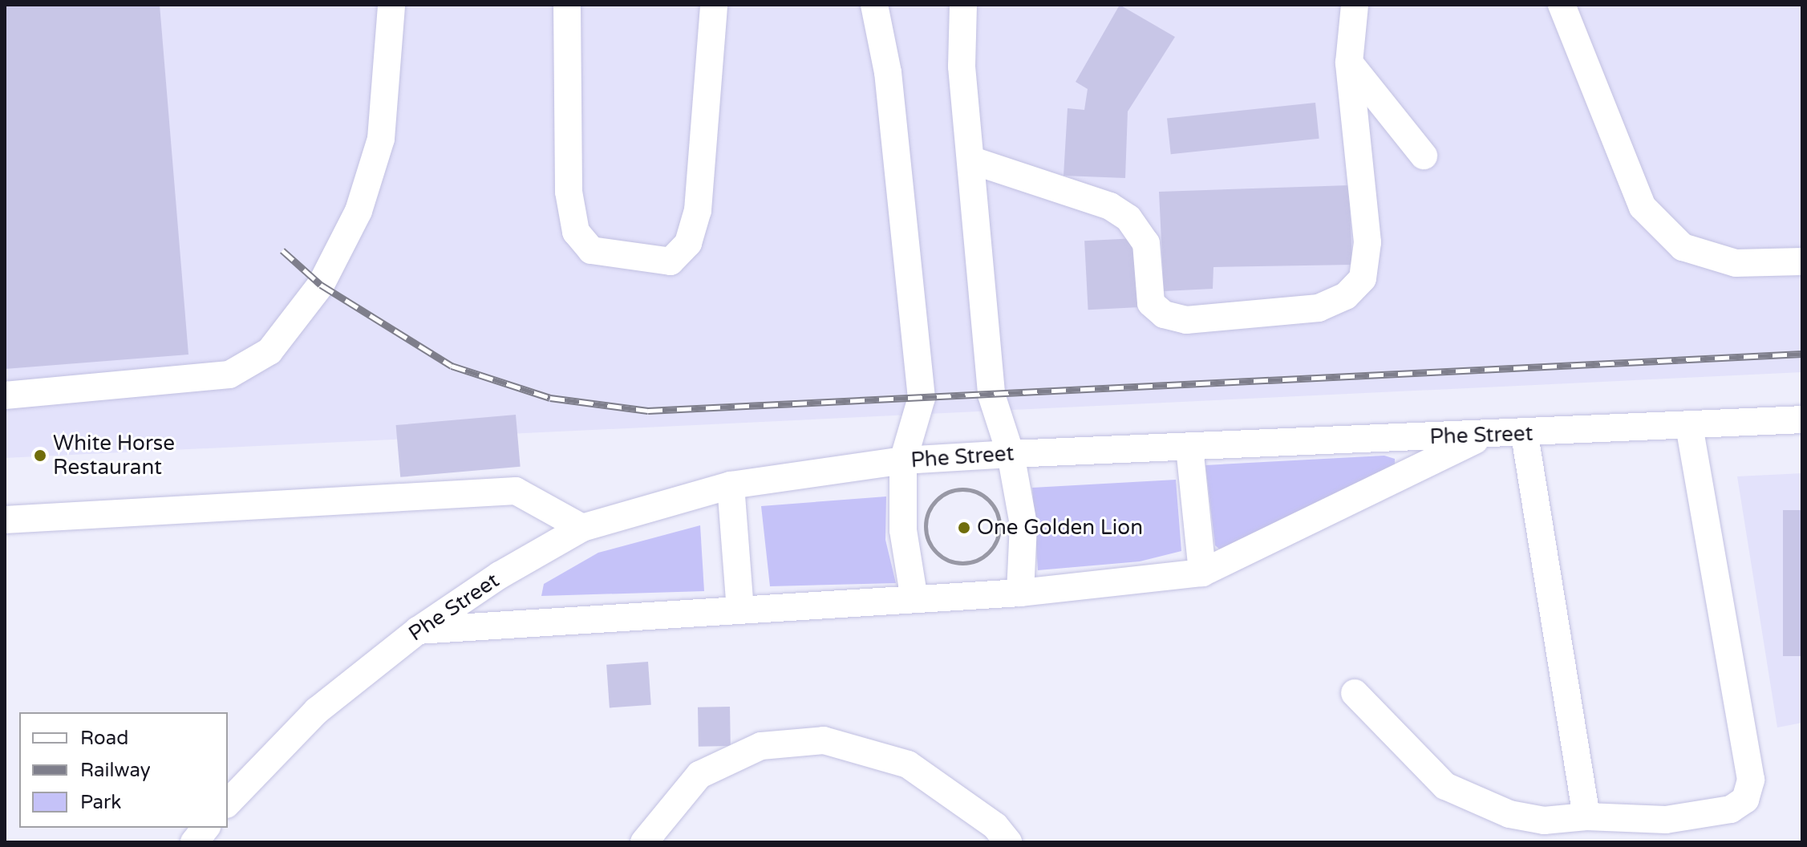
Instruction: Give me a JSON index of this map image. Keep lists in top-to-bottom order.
{
  "streets": {
    "street": ["Phe Street"]
  },
  "places": ["White Horse Restaurant", "One Golden Lion"],
  "legend": ["Road", "Railway", "Park"]
}
